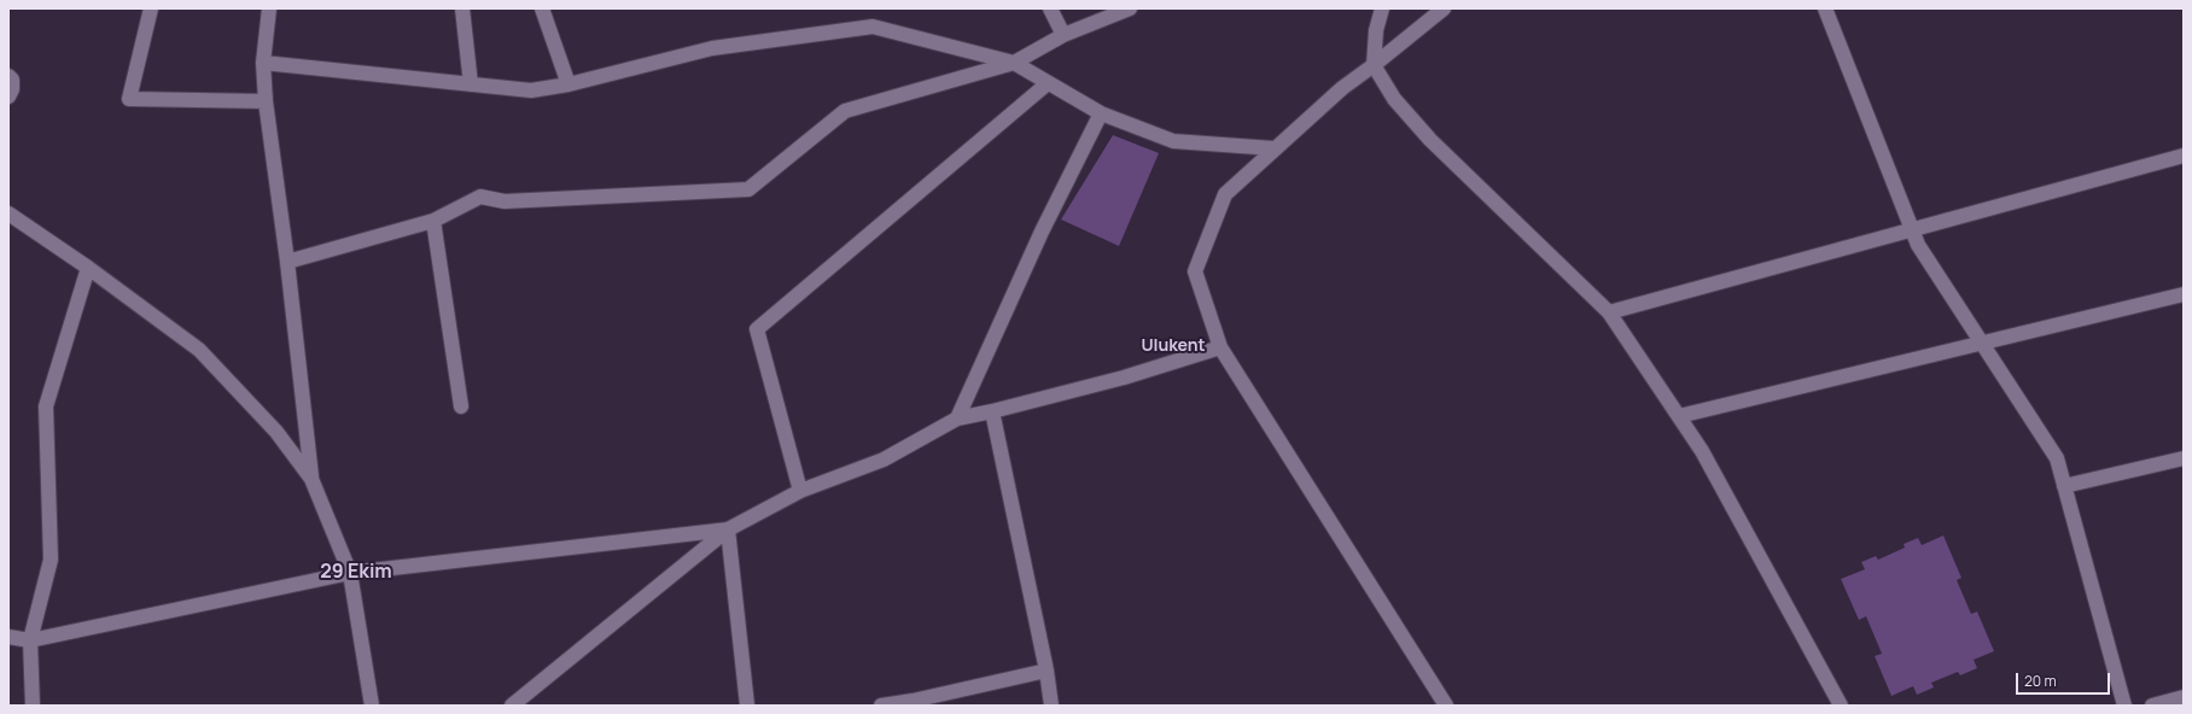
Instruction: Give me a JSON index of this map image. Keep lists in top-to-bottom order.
{
  "districts": ["Ulukent", "29 Ekim"],
  "scale_bar": "20 m"
}
